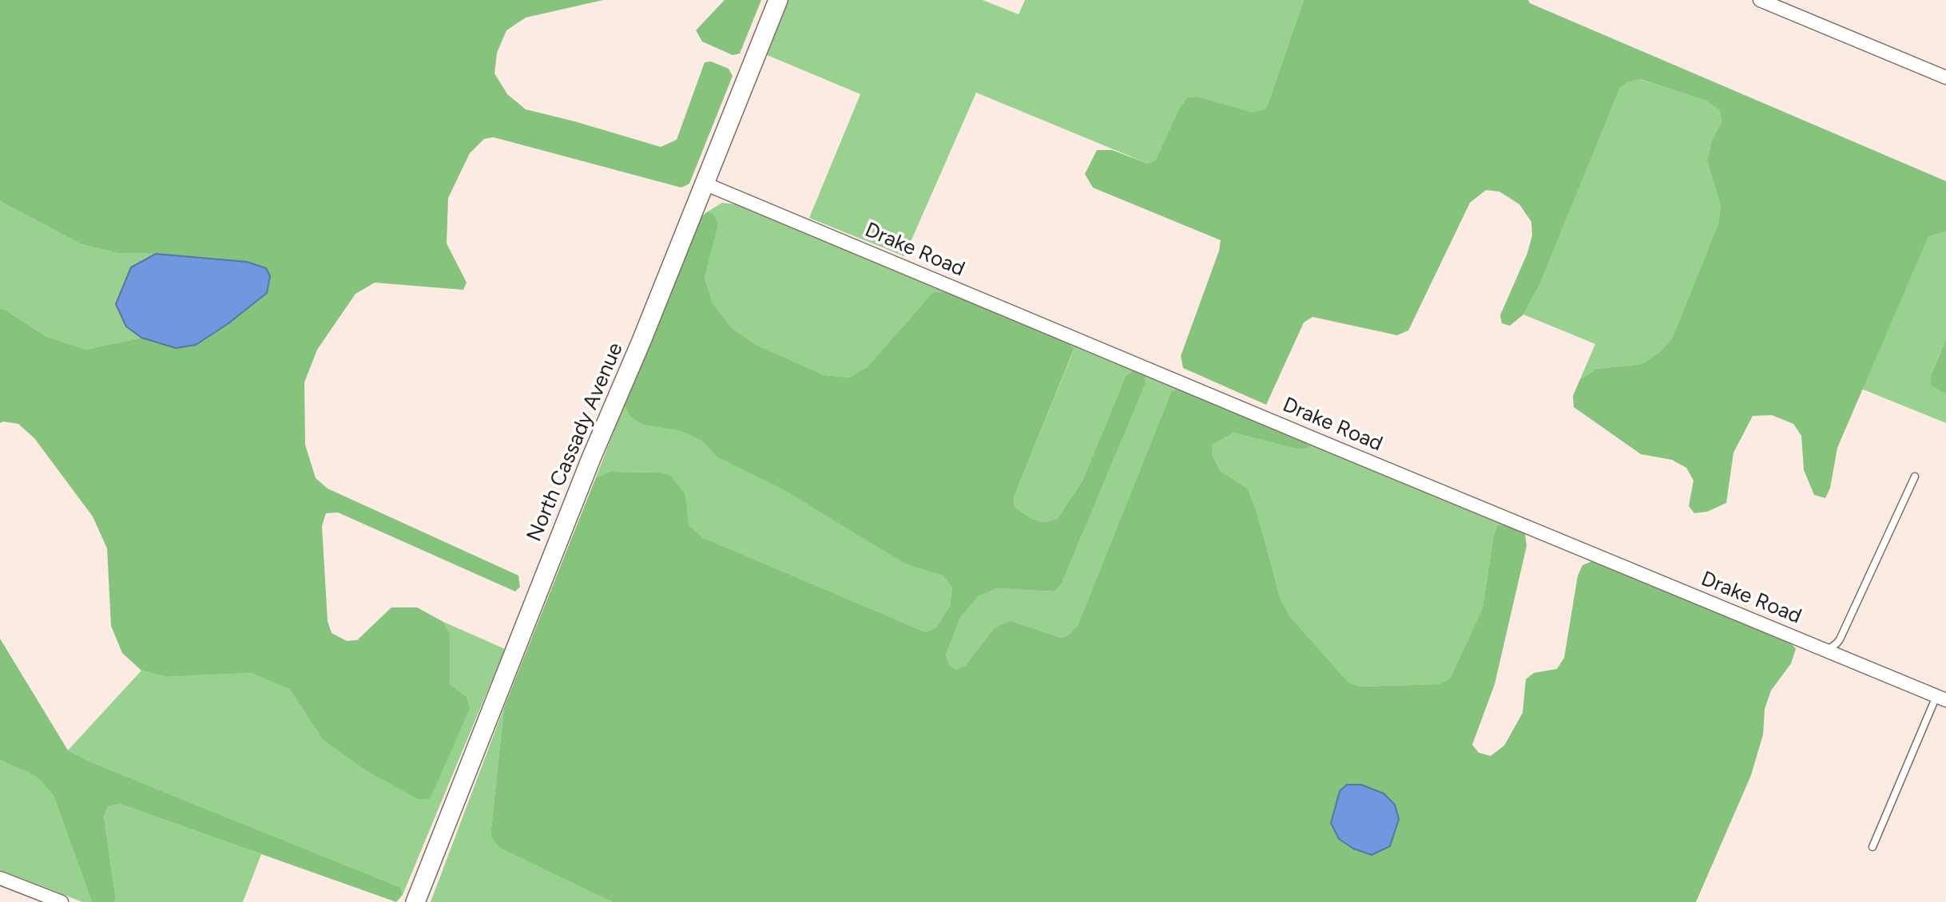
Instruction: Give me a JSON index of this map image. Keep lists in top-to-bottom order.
{
  "streets": {
    "main road": ["North Cassady Avenue"],
    "street": ["Drake Road"]
  },
  "crossings": [
    ["Drake Road", "North Cassady Avenue"]
  ]
}
